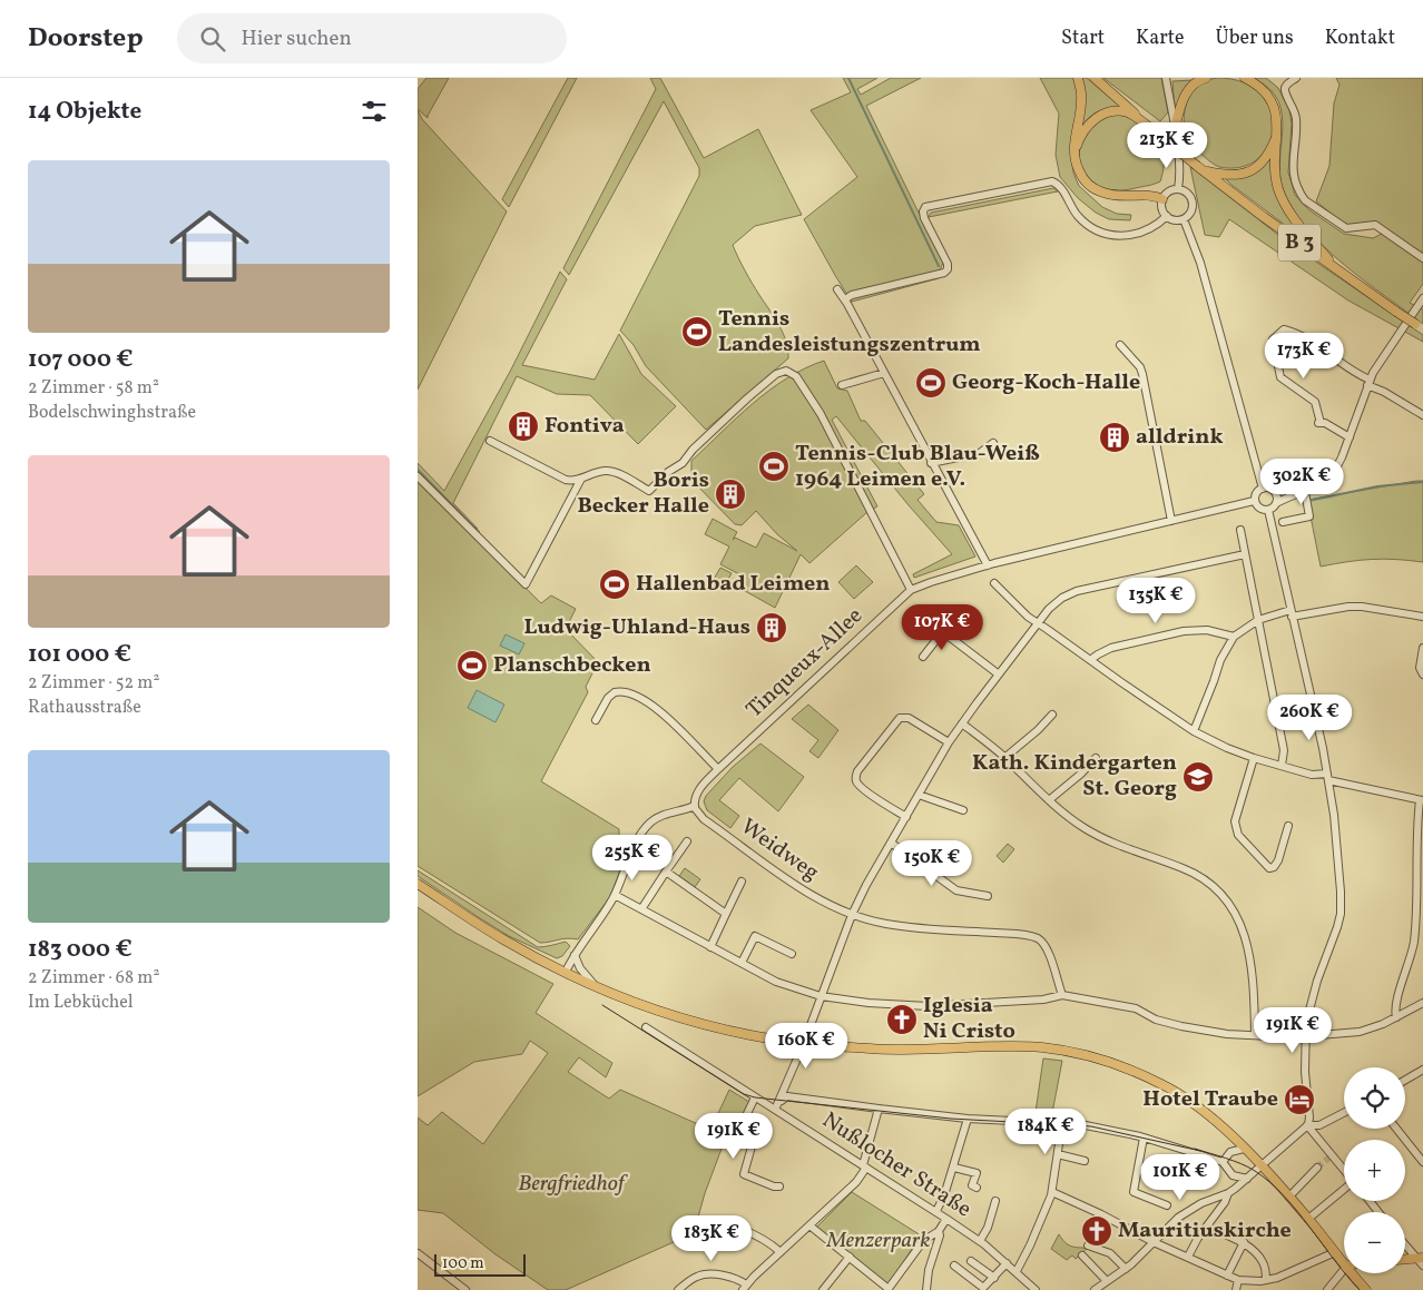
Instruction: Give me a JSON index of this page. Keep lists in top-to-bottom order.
{
  "streets": {
    "main road": ["B 3"],
    "street": ["Tinqueux-Allee", "Weidweg", "Nußlocher Straße"]
  },
  "crossings": [
    ["Tinqueux-Allee", "Weidweg"]
  ],
  "parks": ["Bergfriedhof", "Menzerpark"],
  "places": {
    "sports": [
      "Tennis Landesleistungszentrum",
      "Georg-Koch-Halle",
      "Tennis-Club Blau-Weiß 1964 Leimen e.V.",
      "Hallenbad Leimen",
      "Planschbecken"
    ],
    "building": [
      "Fontiva",
      "alldrink",
      "Boris Becker Halle",
      "Ludwig-Uhland-Haus"
    ],
    "school or university": ["Kath. Kindergarten St. Georg"],
    "church": ["Iglesia Ni Cristo", "Mauritiuskirche"],
    "hotel": ["Hotel Traube"]
  },
  "scale_bar": "100 m",
  "page": {
    "header": "Doorstep",
    "search": "Hier suchen",
    "nav": [
      "Start",
      "Karte",
      "Über uns",
      "Kontakt"
    ],
    "heading": "14 Objekte",
    "price": [
      "213K €",
      "173K €",
      "302K €",
      "135K €",
      "107K €",
      "260K €",
      "255K €",
      "150K €",
      "191K €",
      "160K €",
      "184K €",
      "191K €",
      "101K €",
      "183K €"
    ],
    "list": [
      {
        "name": "107 000 €",
        "note": "2 Zimmer · 58 m² · Bodelschwinghstraße"
      },
      {
        "name": "101 000 €",
        "note": "2 Zimmer · 52 m² · Rathausstraße"
      },
      {
        "name": "183 000 €",
        "note": "2 Zimmer · 68 m² · Im Lebküchel"
      }
    ],
    "map_buttons": ["+", "−"],
    "scale": "100 m"
  }
}
